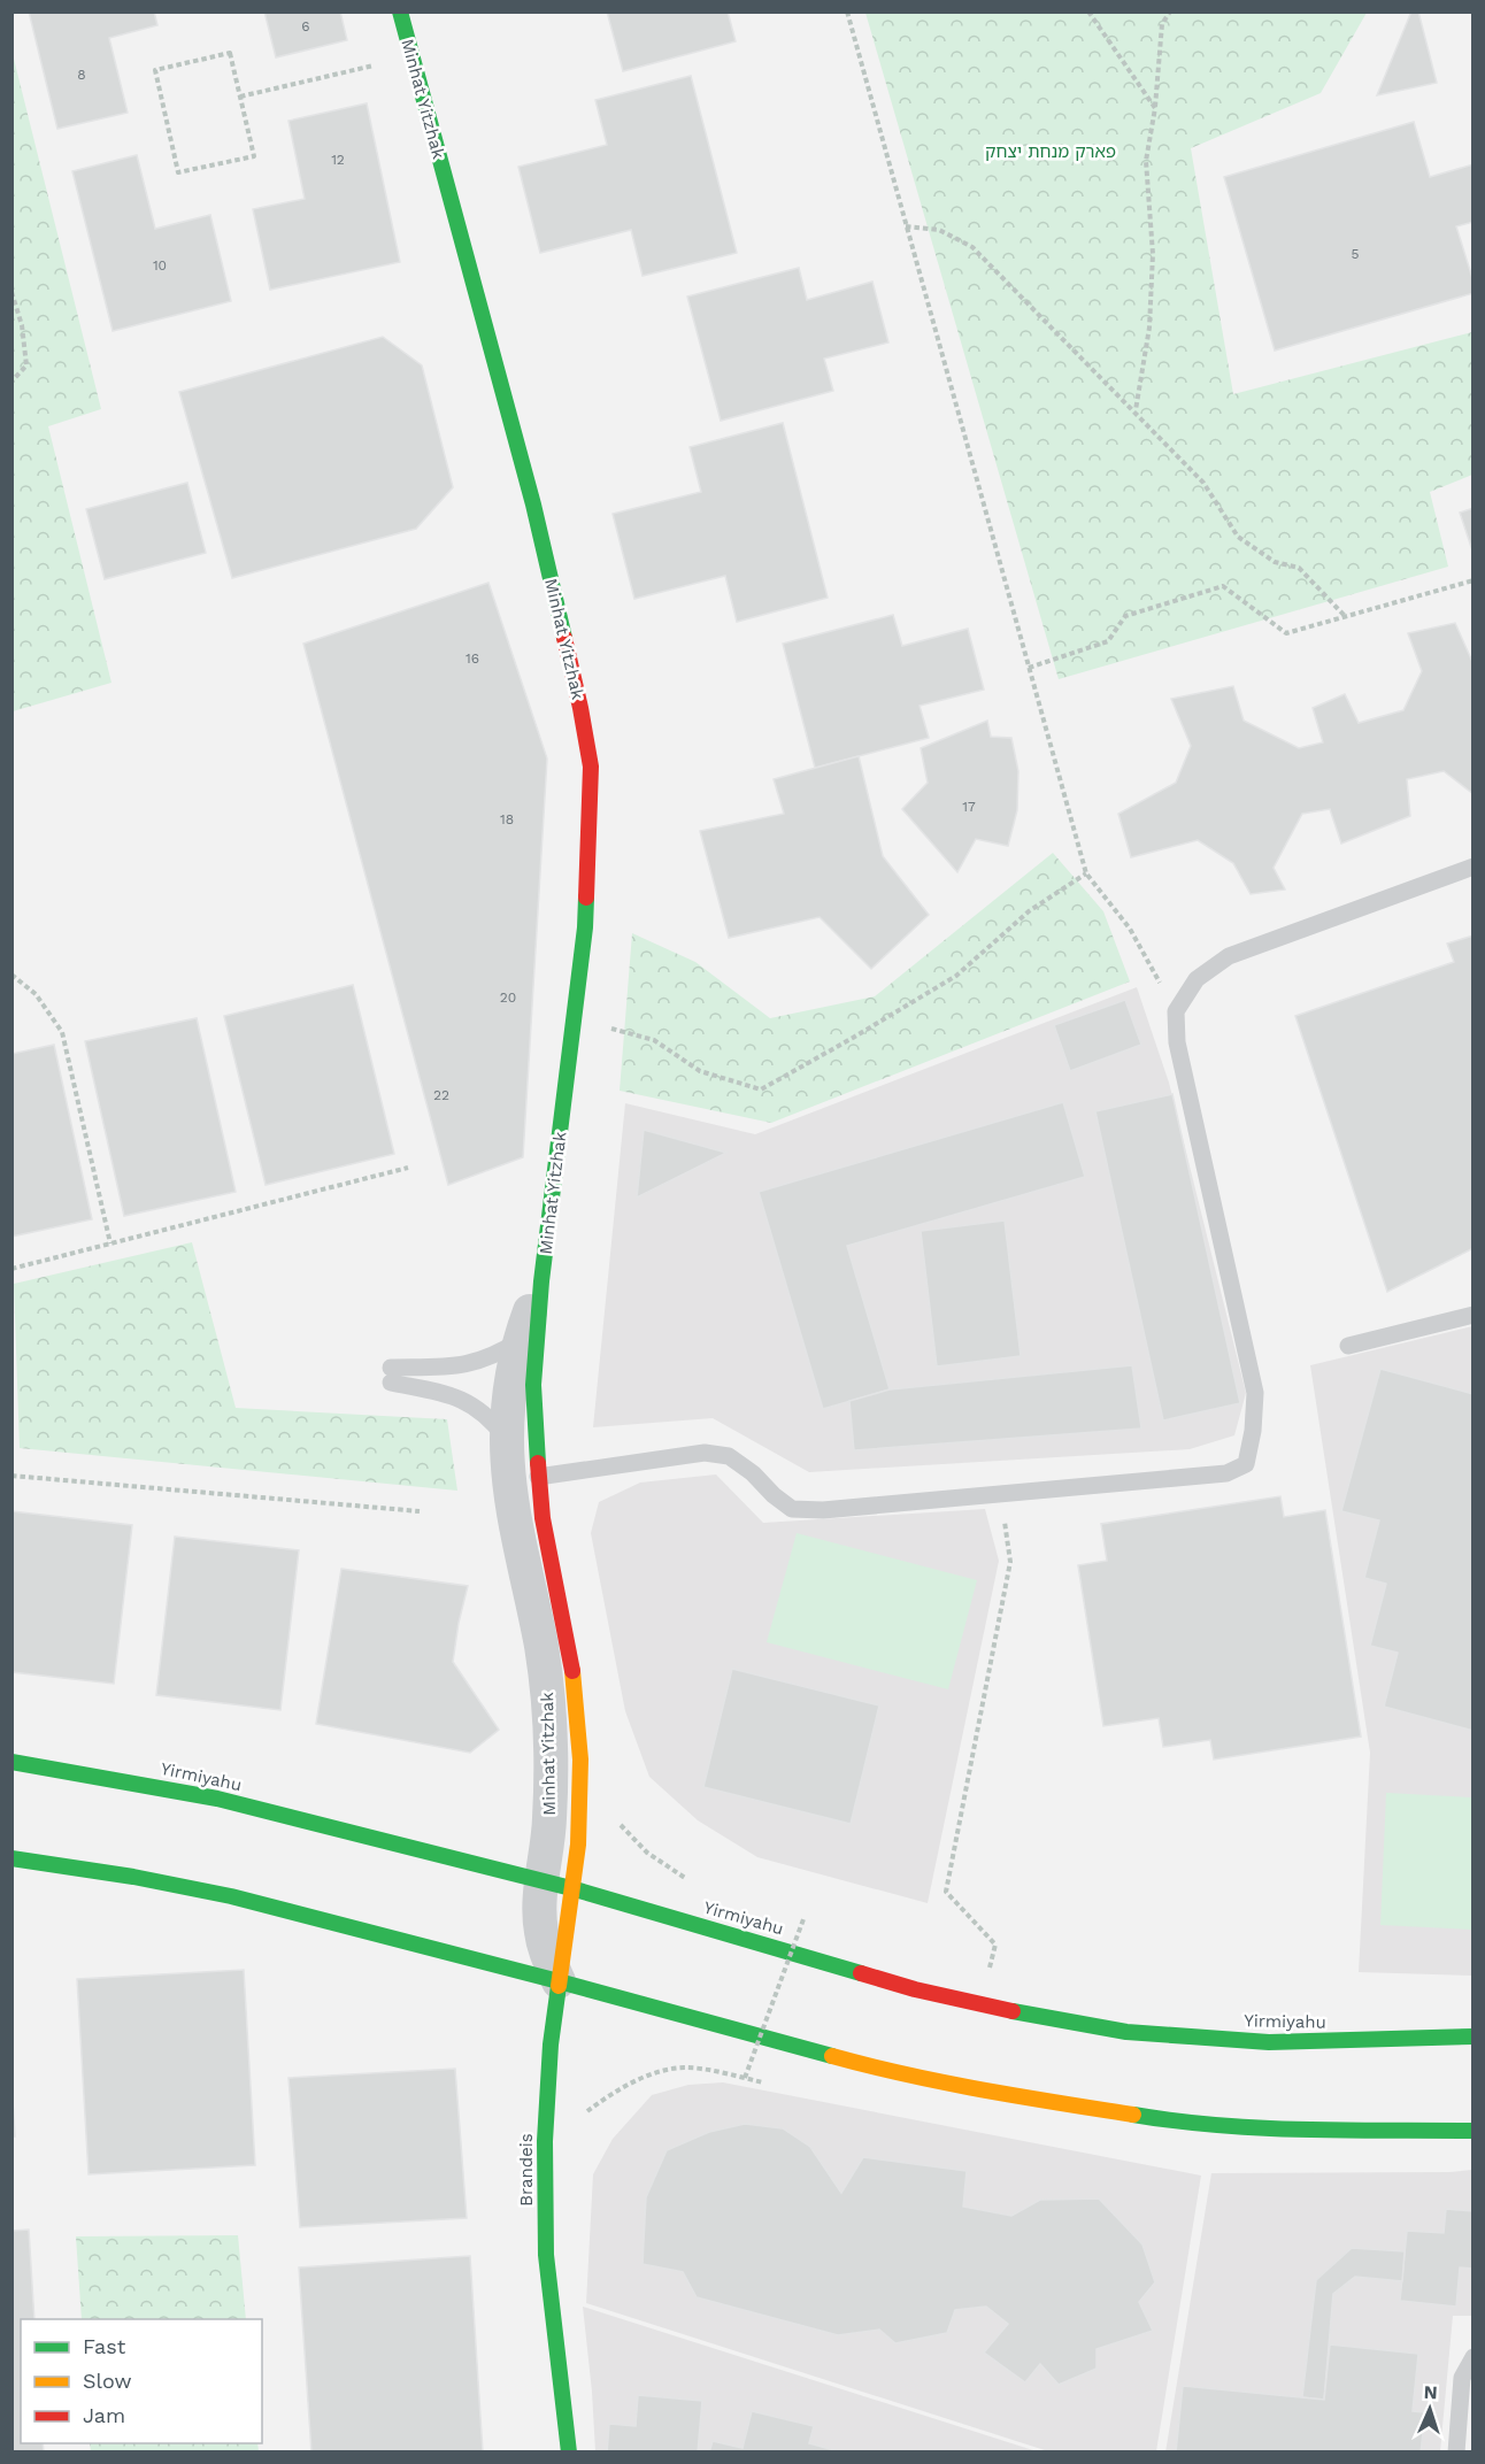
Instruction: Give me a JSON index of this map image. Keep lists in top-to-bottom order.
{
  "streets": {
    "street": ["Minhat Yitzhak", "Yirmiyahu", "Brandeis"]
  },
  "crossings": [
    ["Minhat Yitzhak", "Yirmiyahu"],
    ["Minhat Yitzhak", "Brandeis"]
  ],
  "parks": ["פארק מנחת יצחק"],
  "house_numbers": [
    "6",
    "8",
    "12",
    "5",
    "10",
    "16",
    "17",
    "18",
    "20",
    "22"
  ],
  "legend": ["Fast", "Slow", "Jam"],
  "north": "top"
}
